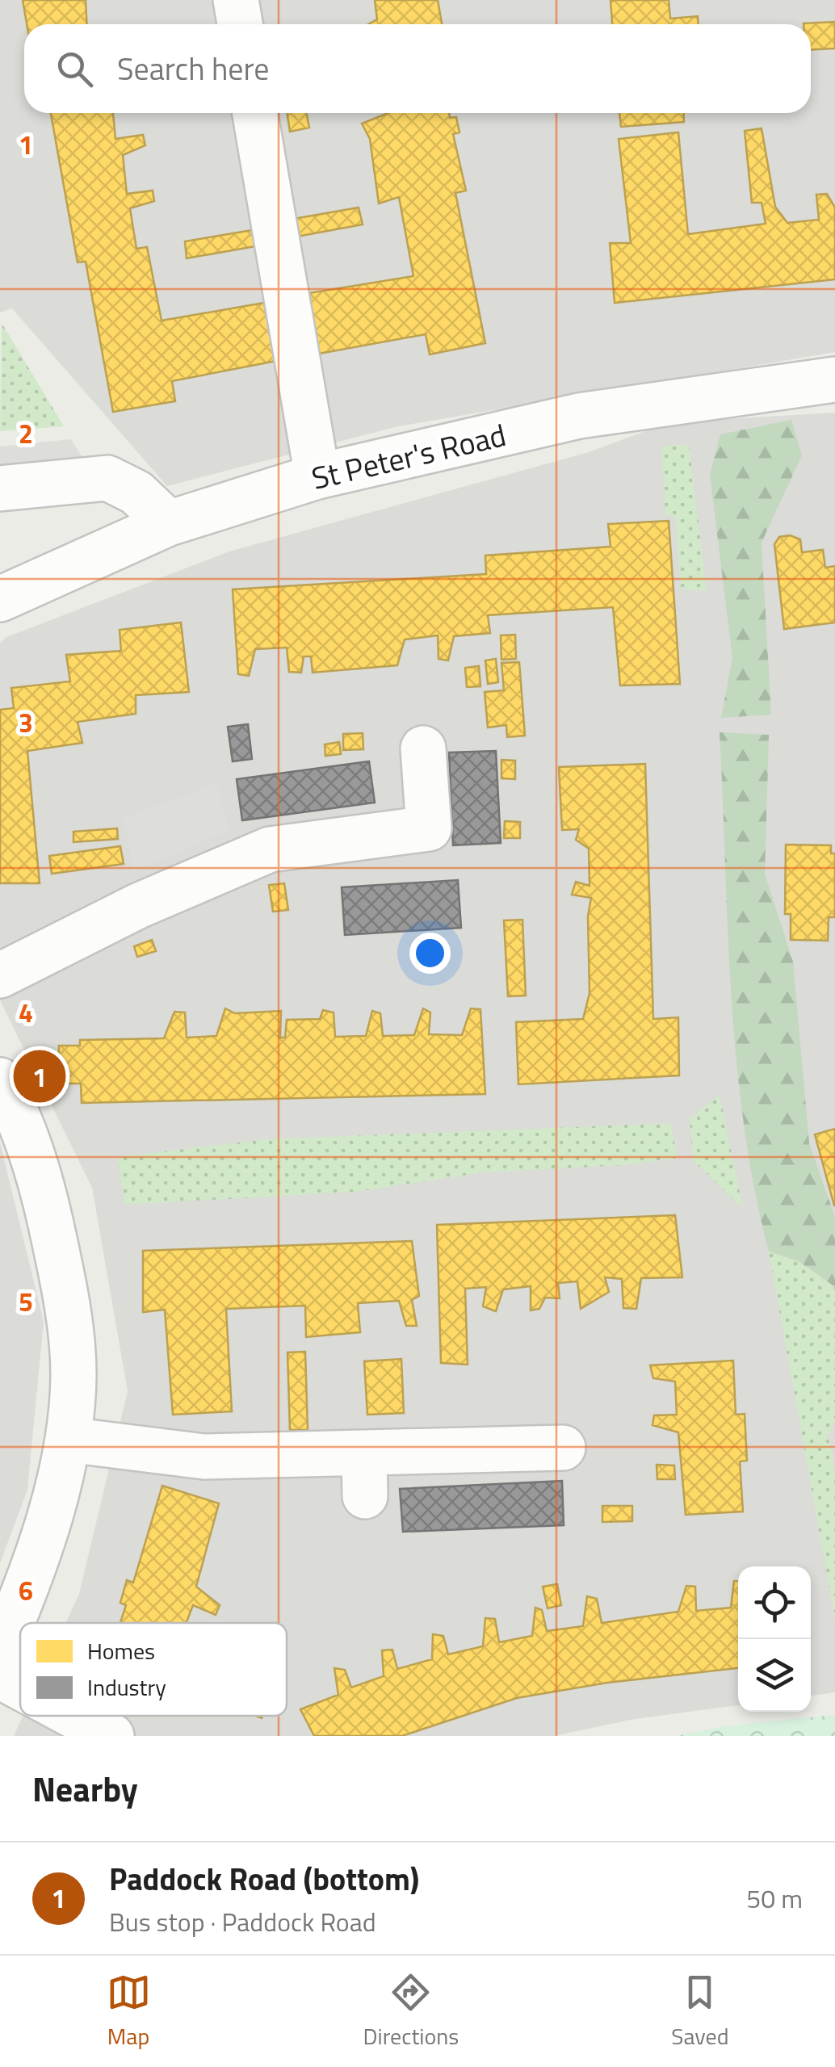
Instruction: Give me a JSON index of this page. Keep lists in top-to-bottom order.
{
  "streets": {
    "street": ["St Peter's Road"]
  },
  "legend": ["Homes", "Industry"],
  "page": {
    "search": "Search here",
    "pins": "1",
    "heading": "Nearby",
    "list": [
      {
        "mark": "1",
        "name": "Paddock Road (bottom)",
        "note": "Bus stop · Paddock Road",
        "value": "50 m"
      }
    ],
    "nav": ["Map", "Directions", "Saved"]
  },
  "grid": {
    "rows": [
      "1",
      "2",
      "3",
      "4",
      "5",
      "6"
    ]
  }
}
